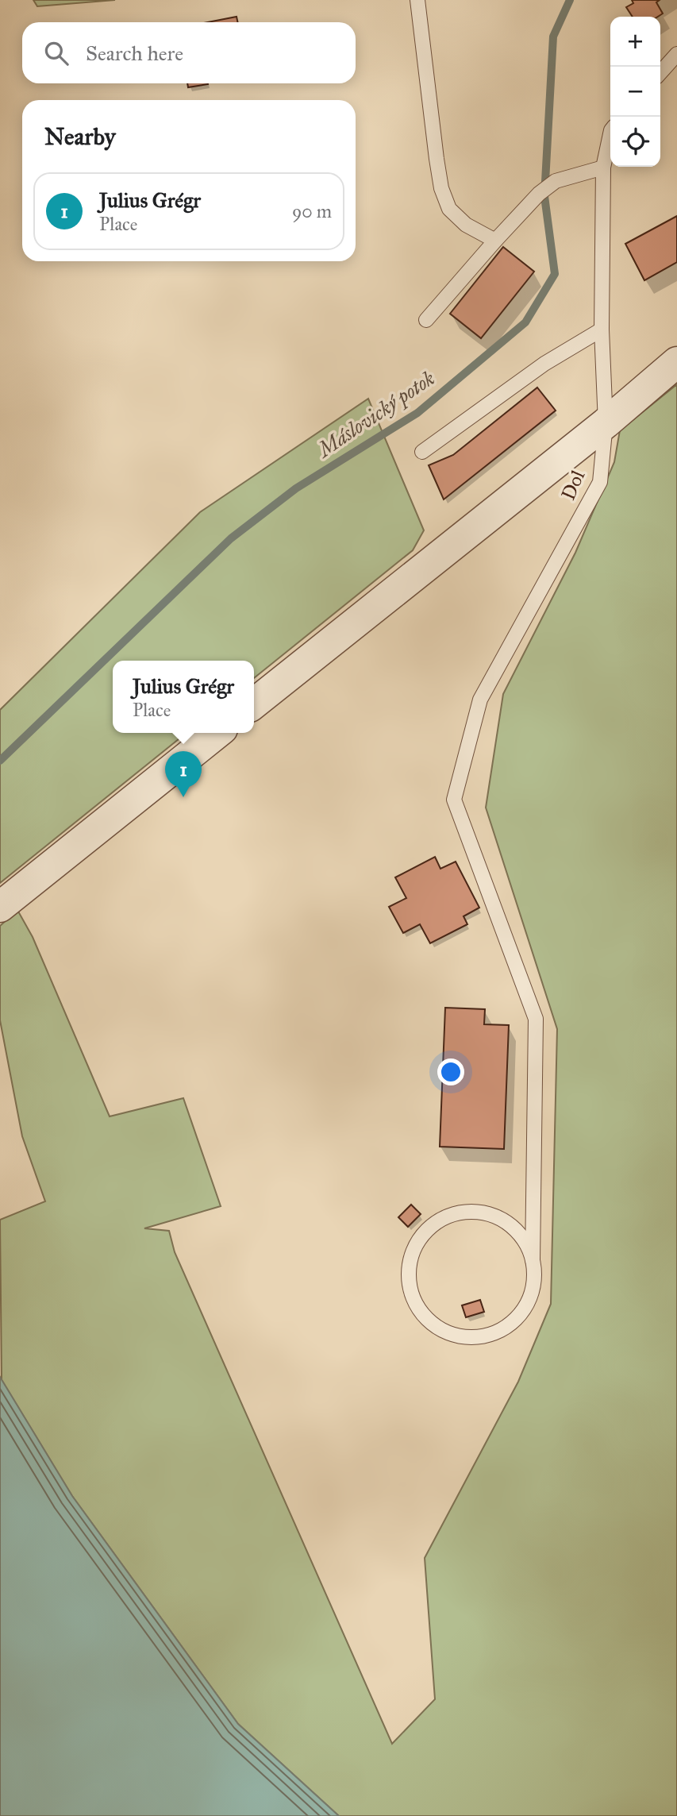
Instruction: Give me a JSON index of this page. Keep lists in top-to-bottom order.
{
  "streets": {
    "lane": ["Dol"]
  },
  "water": ["Máslovický potok"],
  "page": {
    "map_buttons": ["+", "−"],
    "search": "Search here",
    "heading": "Nearby",
    "list": [
      {
        "mark": "1",
        "name": "Julius Grégr",
        "note": "Place",
        "value": "90 m"
      }
    ],
    "popup": ["Julius Grégr", "Place"],
    "pins": "1"
  }
}
